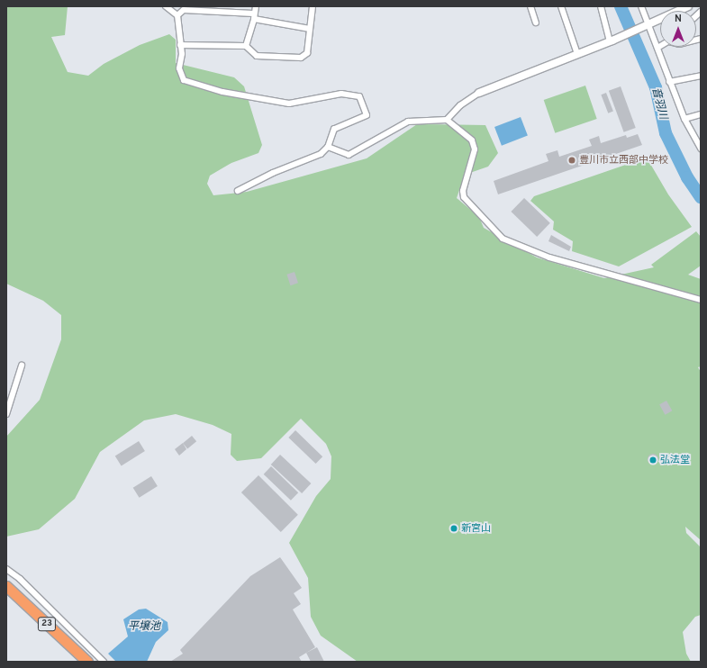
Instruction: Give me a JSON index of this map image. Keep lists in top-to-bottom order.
{
  "streets": {
    "highway": ["23"]
  },
  "water": ["音羽川", "平壌池"],
  "places": ["豊川市立西部中学校", "弘法堂", "新宮山"],
  "north": "top"
}
